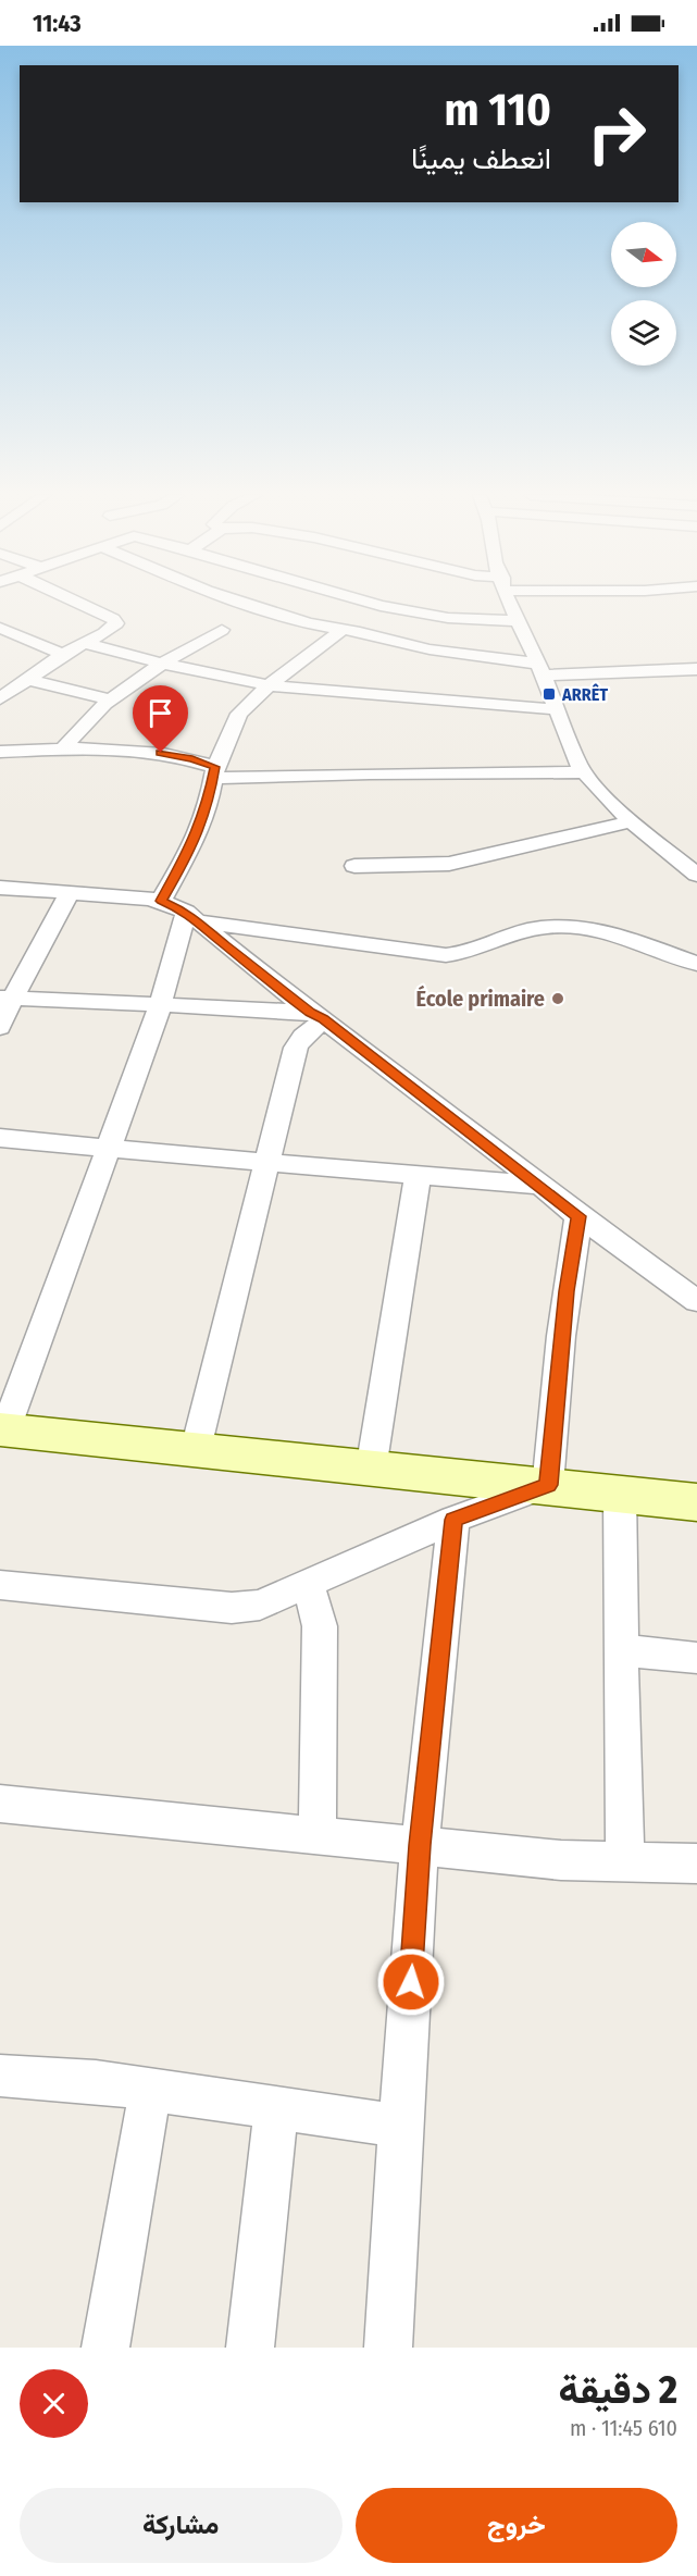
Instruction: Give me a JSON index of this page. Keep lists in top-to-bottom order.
{
  "places": {
    "transit": ["ARRÊT"],
    "other": ["École primaire"]
  },
  "north": "right",
  "page": {
    "status": "11:43",
    "turn": ["110 m", "انعطف يمينًا"],
    "heading": ["2 دقيقة", "610 m · 11:45"],
    "buttons": ["خروج", "مشاركة"]
  }
}
